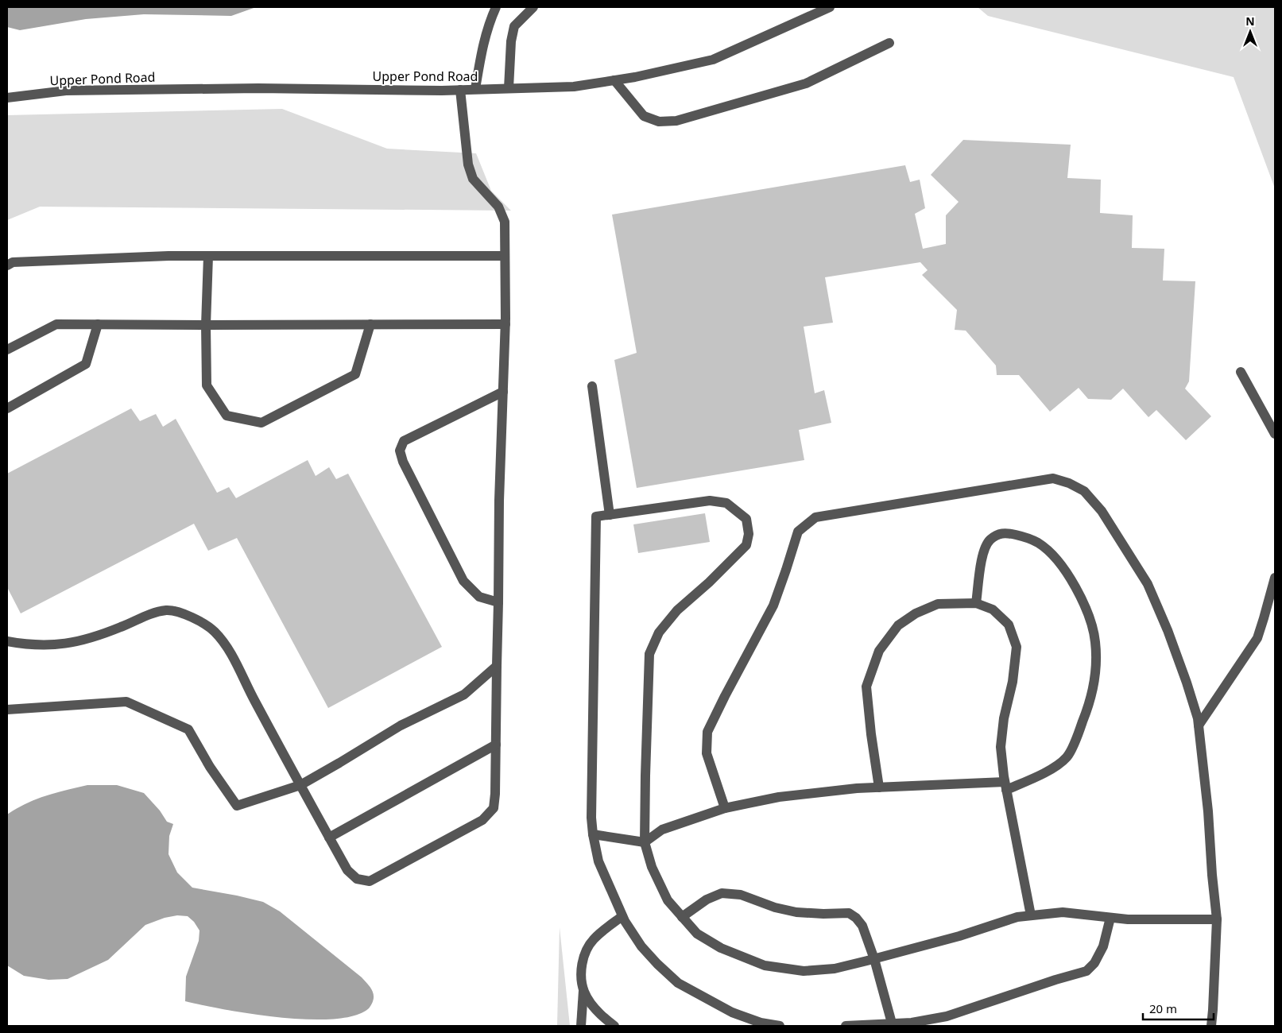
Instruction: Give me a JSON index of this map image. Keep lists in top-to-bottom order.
{
  "streets": {
    "street": ["Upper Pond Road"]
  },
  "scale_bar": "20 m",
  "north": "top"
}
